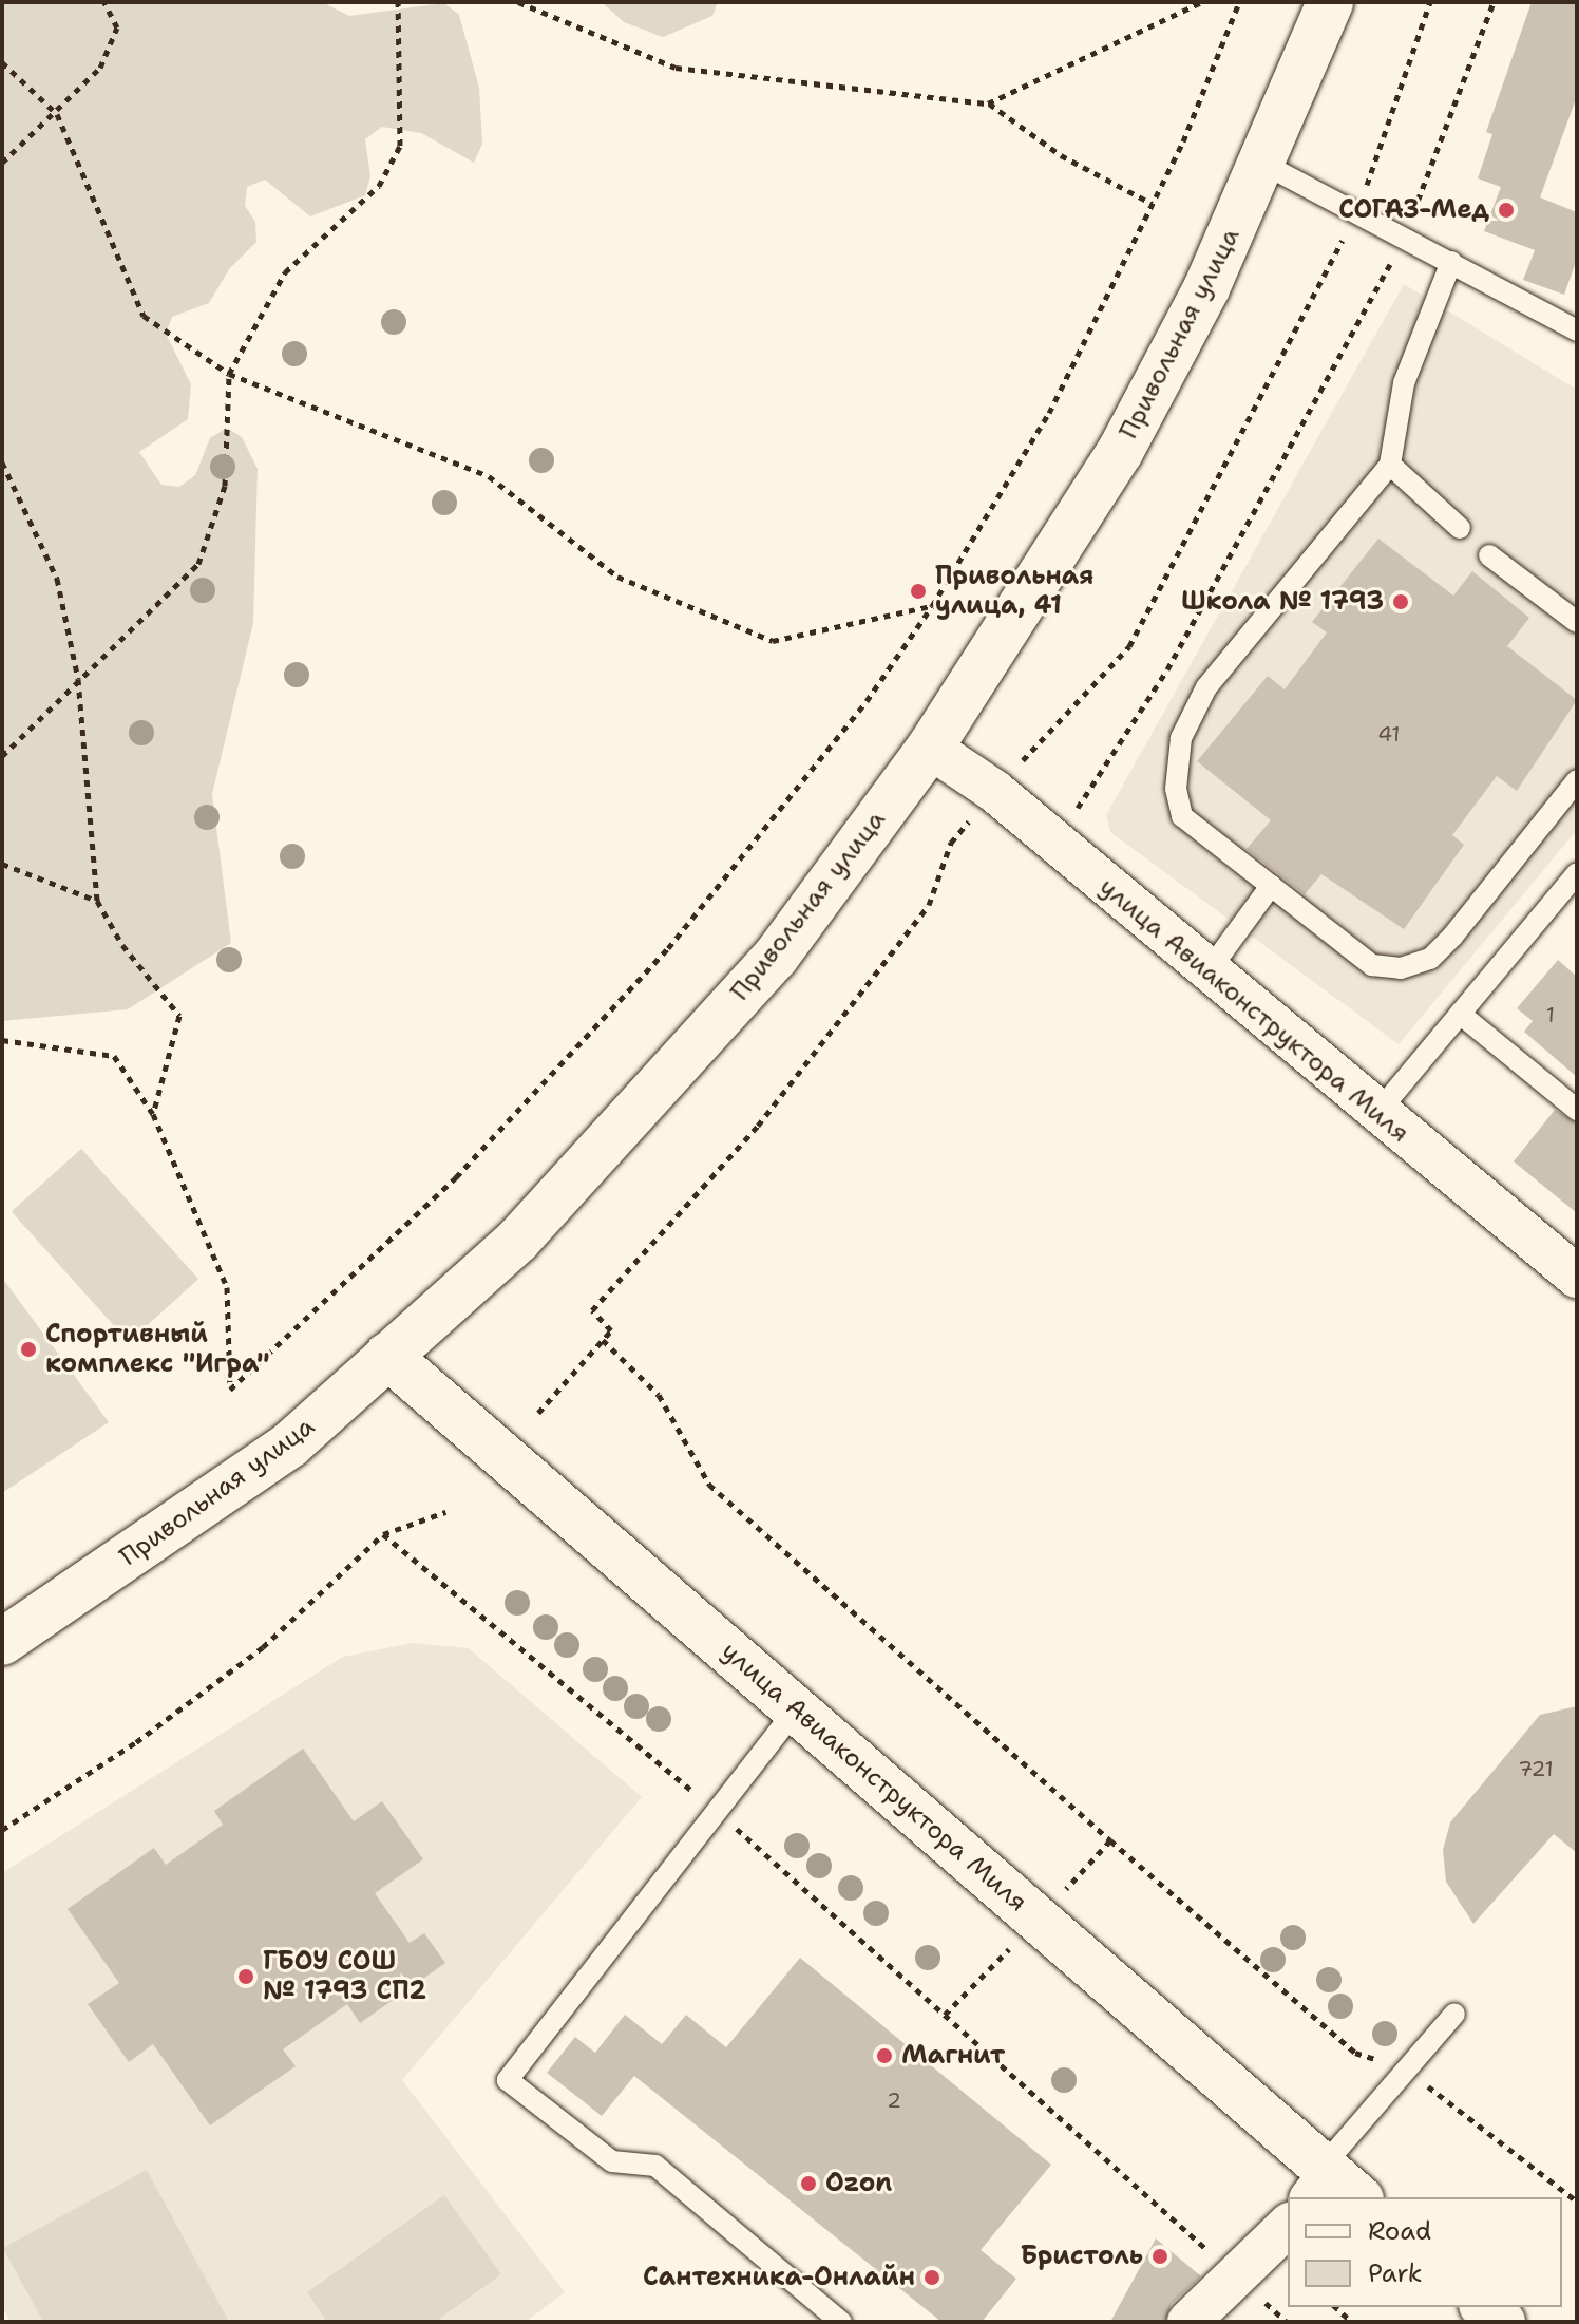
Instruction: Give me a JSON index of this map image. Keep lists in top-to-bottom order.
{
  "streets": {
    "main road": ["Привольная улица", "улица Авиаконструктора Миля"]
  },
  "crossings": [
    ["Привольная улица", "улица Авиаконструктора Миля"]
  ],
  "places": [
    "СОГАЗ-Мед",
    "Привольная улица, 41",
    "Школа № 1793",
    "Спортивный комплекс \"Игра\"",
    "ГБОУ СОШ № 1793 СП2",
    "Магнит",
    "Ozon",
    "Бристоль",
    "Сантехника-Онлайн"
  ],
  "house_numbers": [
    "41",
    "1",
    "721",
    "2"
  ],
  "legend": ["Road", "Park"]
}
